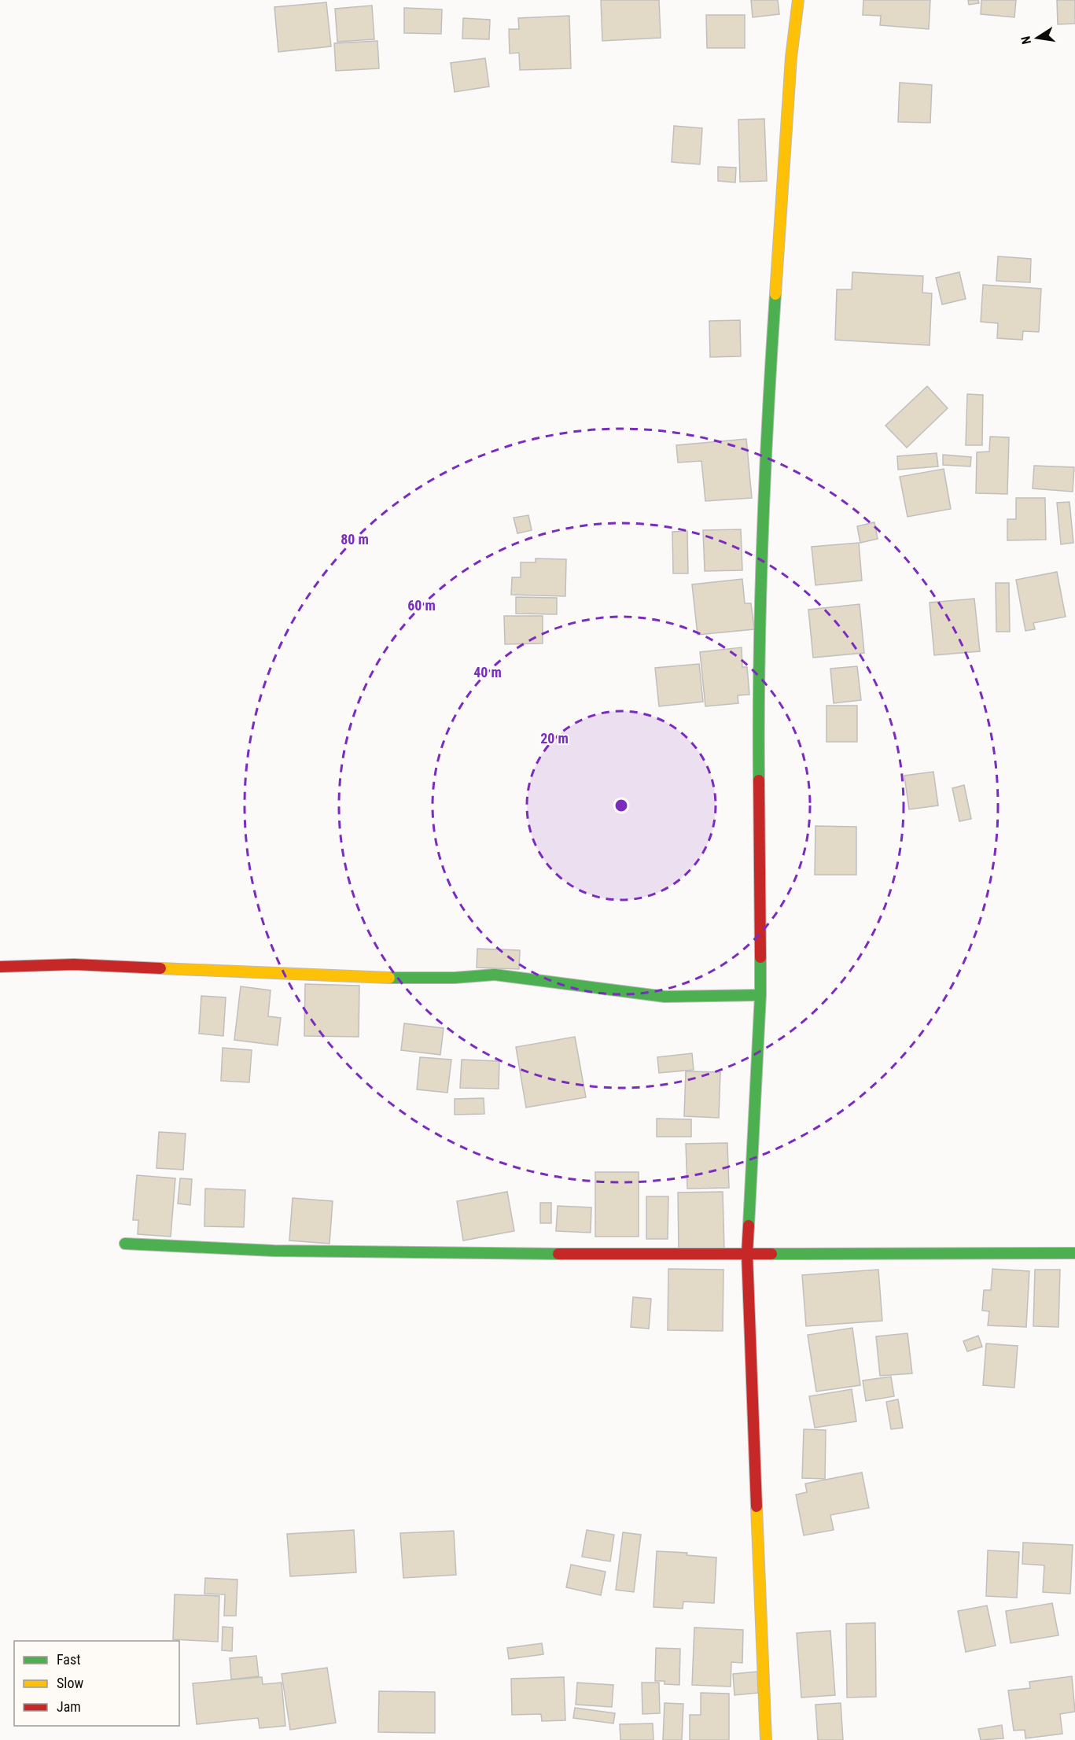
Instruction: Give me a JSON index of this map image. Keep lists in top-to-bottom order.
{
  "legend": ["Fast", "Slow", "Jam"],
  "north": "left",
  "rings": [
    "80 m",
    "60 m",
    "40 m",
    "20 m"
  ]
}
